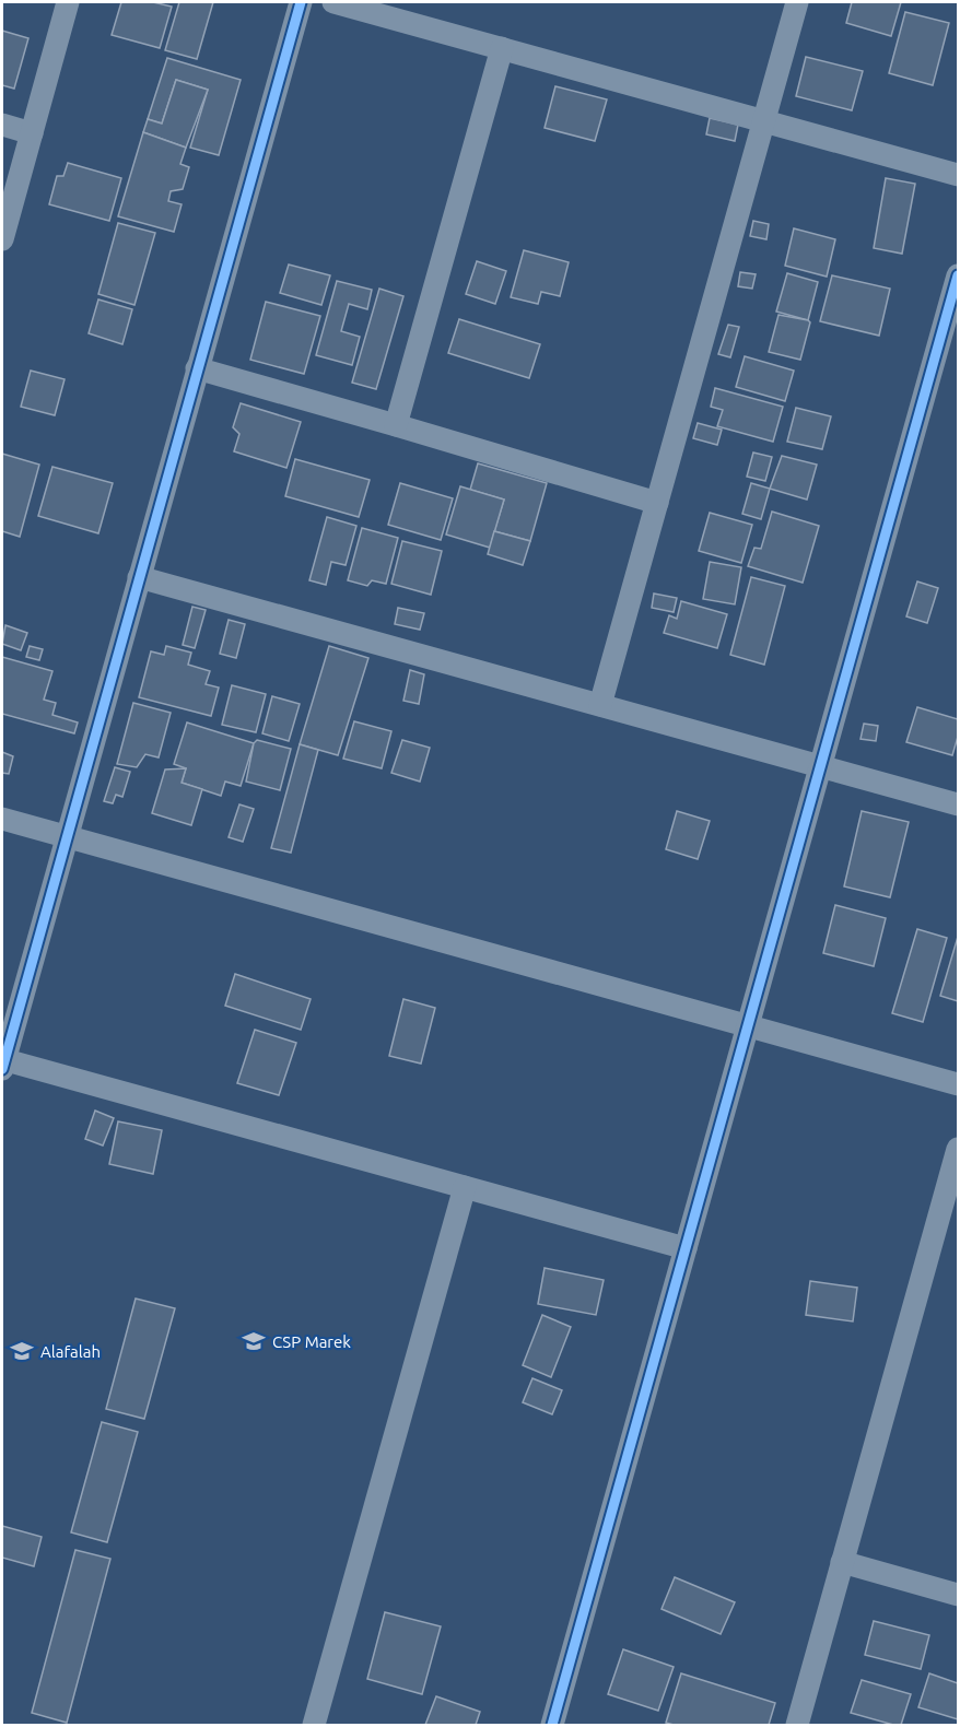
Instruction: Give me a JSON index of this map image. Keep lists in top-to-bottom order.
{
  "places": {
    "school or university": ["CSP Marek", "Alafalah"]
  }
}
